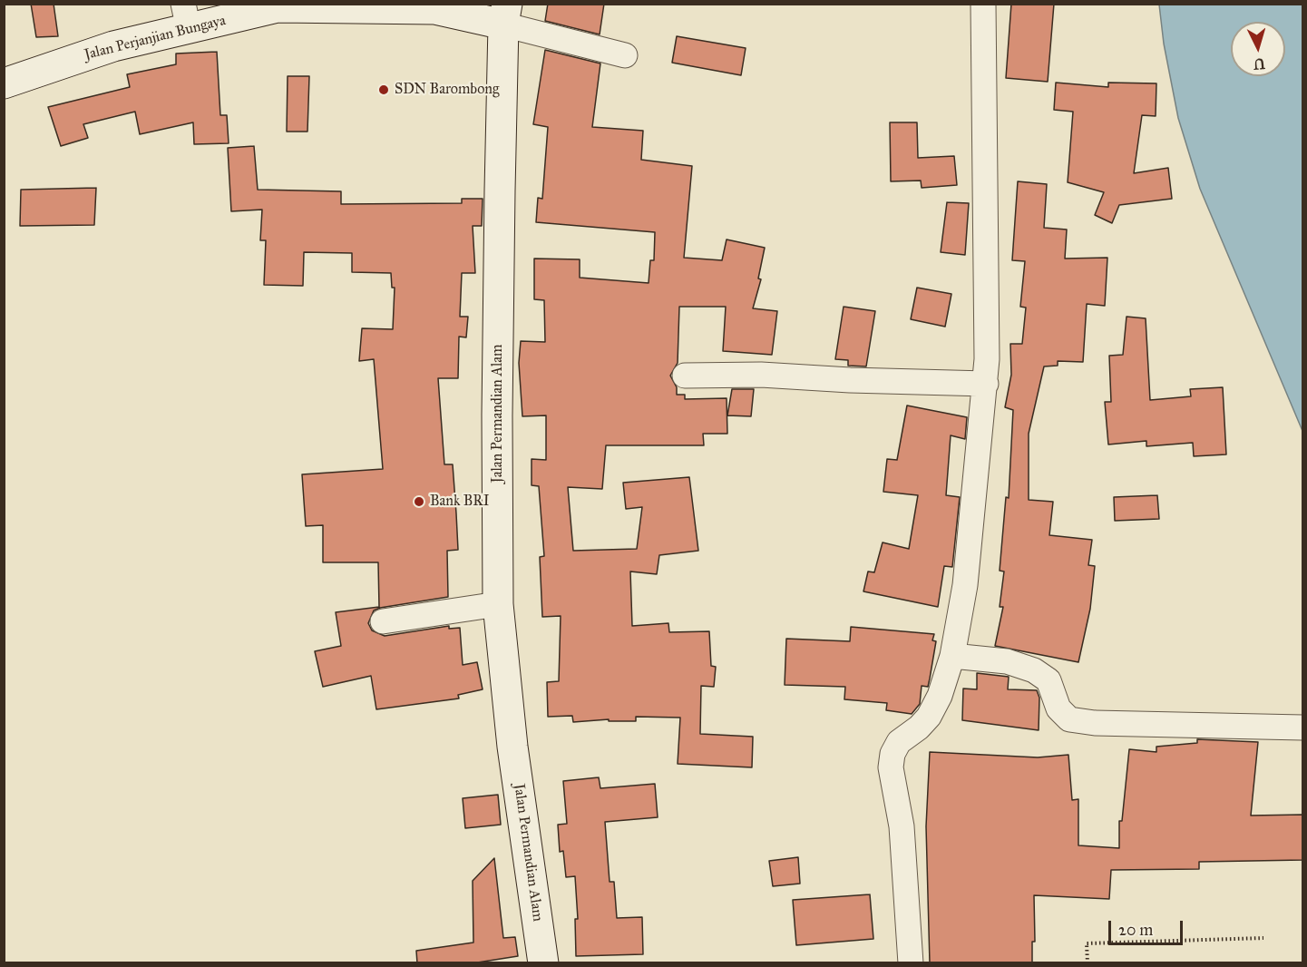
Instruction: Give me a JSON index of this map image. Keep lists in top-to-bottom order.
{
  "streets": {
    "main road": ["Jalan Perjanjian Bungaya", "Jalan Permandian Alam"]
  },
  "crossings": [
    ["Jalan Perjanjian Bungaya", "Jalan Permandian Alam"]
  ],
  "places": ["SDN Barombong", "Bank BRI"],
  "scale_bar": "20 m",
  "north": "bottom"
}
